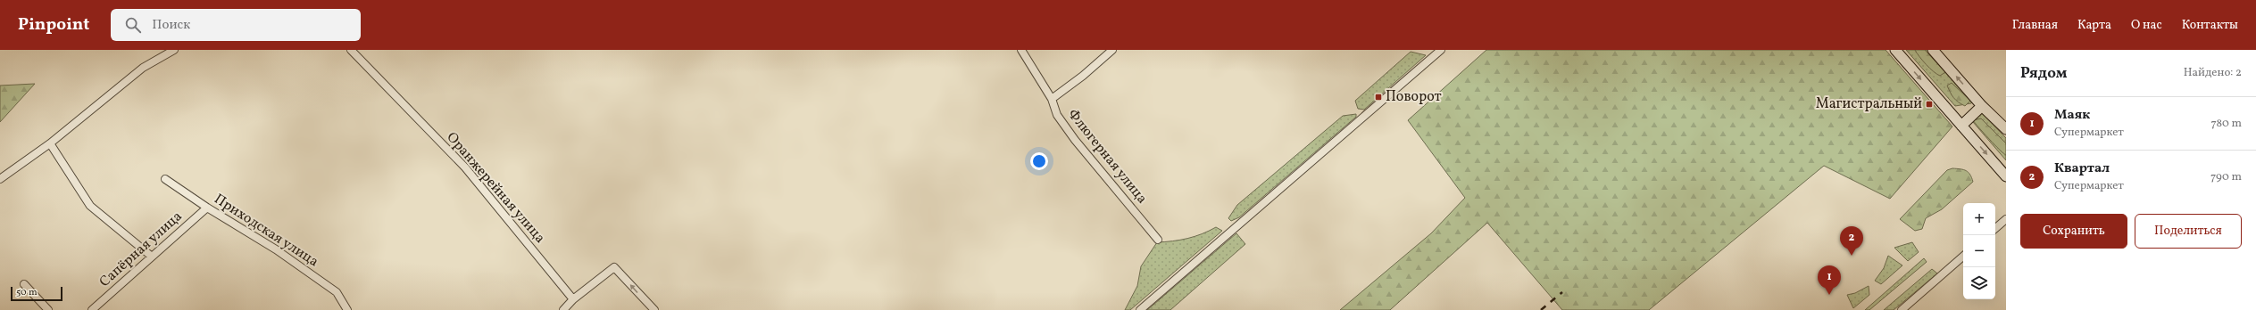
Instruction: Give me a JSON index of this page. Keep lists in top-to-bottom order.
{
  "streets": {
    "street": [
      "Флюгерная улица",
      "Оранжерейная улица",
      "Приходская улица",
      "Сапёрная улица"
    ]
  },
  "crossings": [
    ["Приходская улица", "Сапёрная улица"]
  ],
  "places": {
    "transit": ["Поворот", "Магистральный"]
  },
  "scale_bar": "50 m",
  "page": {
    "header": "Pinpoint",
    "search": "Поиск",
    "nav": [
      "Главная",
      "Карта",
      "О нас",
      "Контакты"
    ],
    "heading": ["Рядом", "Найдено: 2"],
    "list": [
      {
        "mark": "1",
        "name": "Маяк",
        "note": "Супермаркет",
        "value": "780 m"
      },
      {
        "mark": "2",
        "name": "Квартал",
        "note": "Супермаркет",
        "value": "790 m"
      }
    ],
    "map_buttons": ["+", "−"],
    "buttons": ["Сохранить", "Поделиться"],
    "pins": ["2", "1"],
    "scale": "50 m"
  }
}
